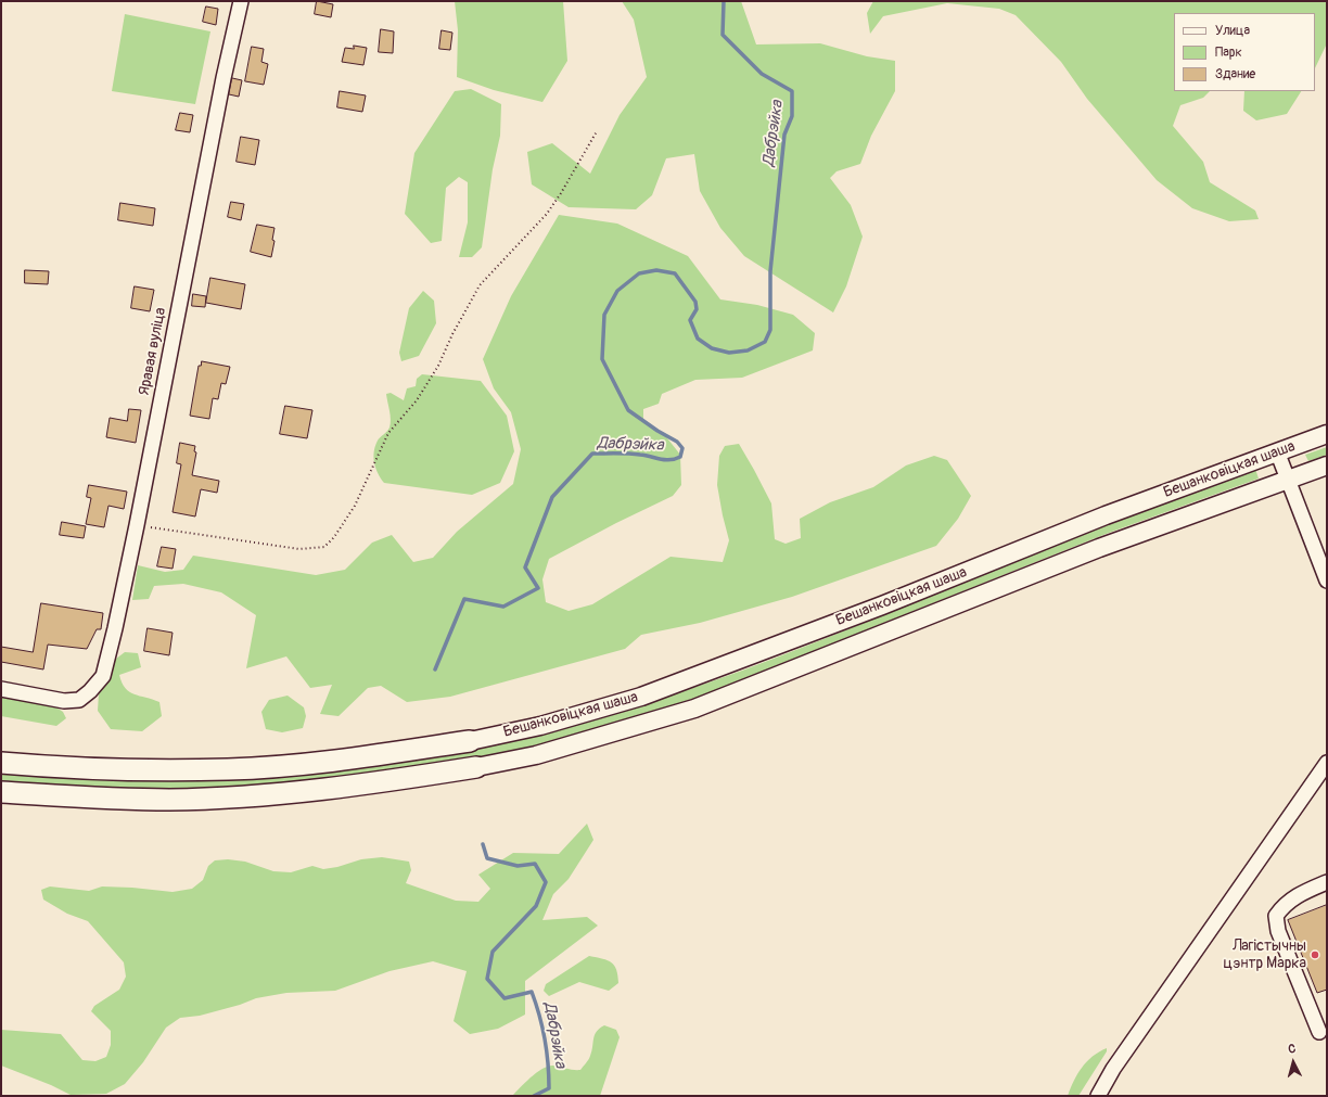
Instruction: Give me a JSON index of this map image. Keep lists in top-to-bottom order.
{
  "streets": {
    "main road": ["Бешанковіцкая шаша"],
    "street": ["Яравая вуліца"]
  },
  "water": ["Дабрэйка"],
  "places": ["Лагістычны цэнтр Марка"],
  "legend": ["Улица", "Парк", "Здание"],
  "north": "top"
}
